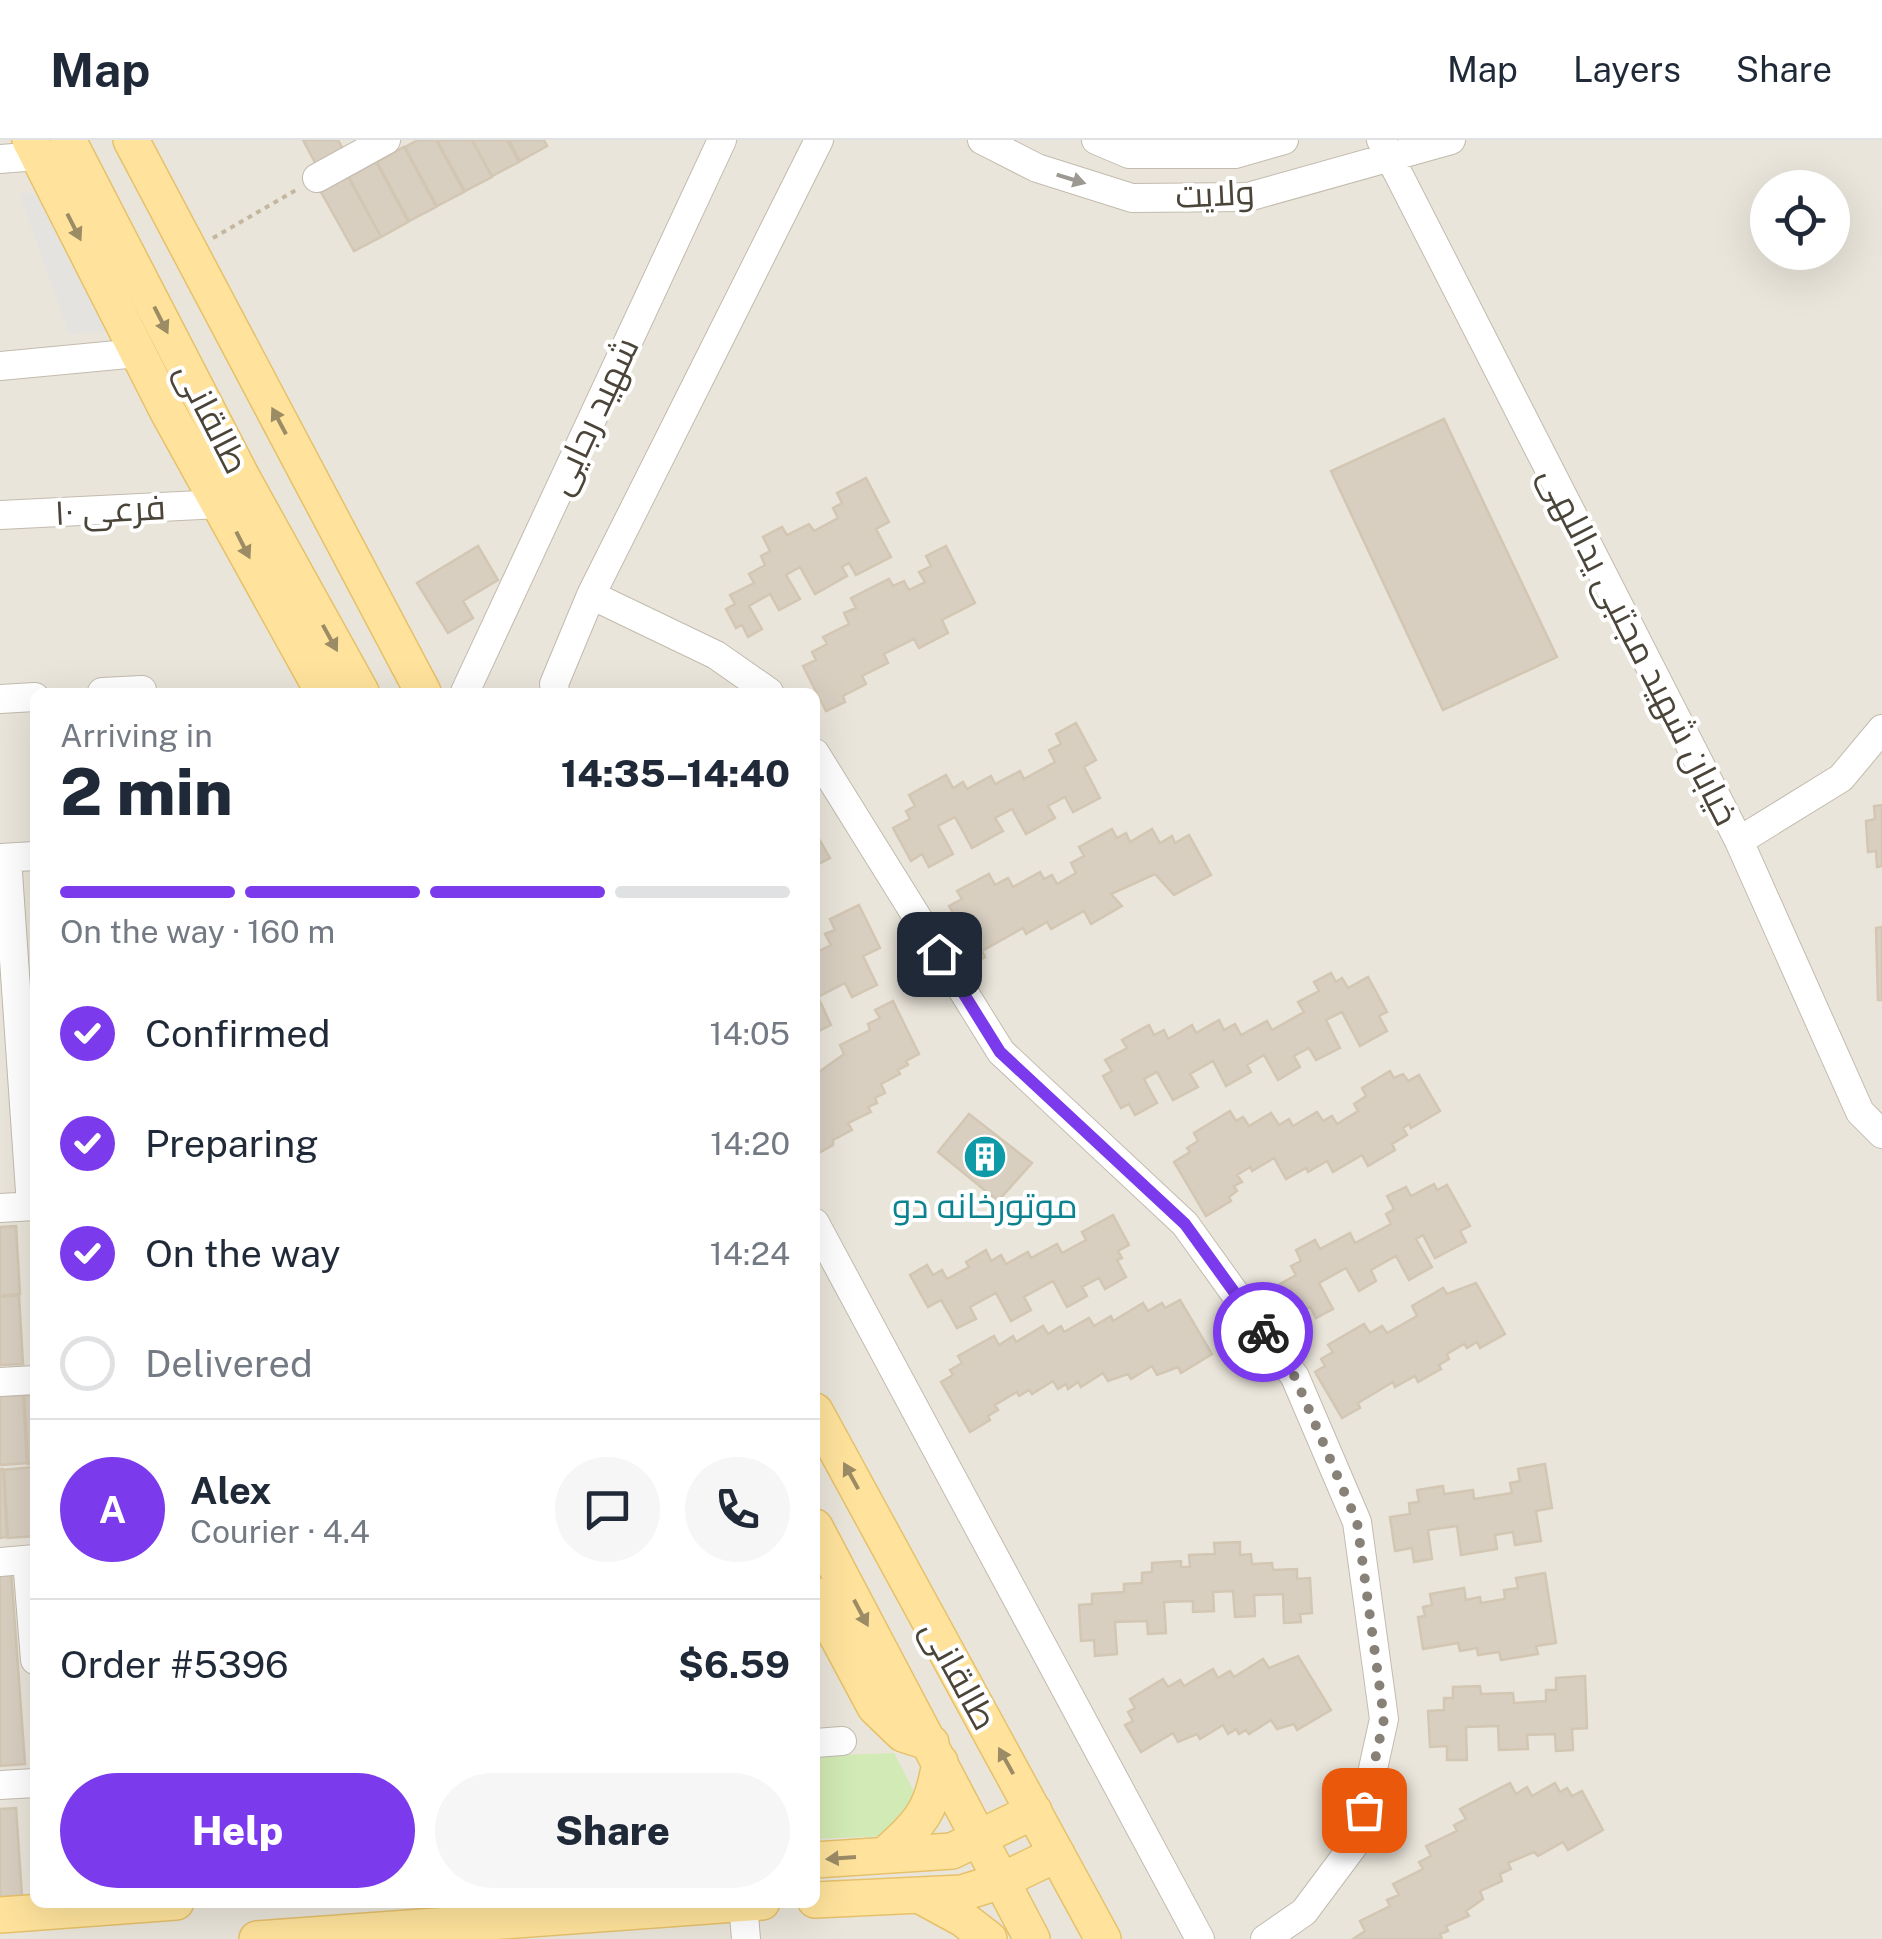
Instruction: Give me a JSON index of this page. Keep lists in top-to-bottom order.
{
  "streets": {
    "main road": ["طالقانی"],
    "street": [
      "ولایت",
      "شهید رجایی",
      "فرعی ۱۰",
      "خیابان شهید مجتبی یداللهی"
    ]
  },
  "crossings": [
    ["ولایت", "خیابان شهید مجتبی یداللهی"]
  ],
  "places": {
    "building": ["موتورخانه دو"]
  },
  "page": {
    "header": "Map",
    "nav": ["Map", "Layers", "Share"],
    "heading": ["2 min", "Arriving in", "14:35–14:40"],
    "panel": [
      "Alex",
      "Courier · 4.4",
      "Order #5396",
      "$6.59"
    ],
    "bar": "On the way · 160 m",
    "list": [
      ["Confirmed", "14:05"],
      ["Preparing", "14:20"],
      ["On the way", "14:24"],
      "Delivered"
    ],
    "round": "A",
    "buttons": ["Help", "Share"]
  }
}
